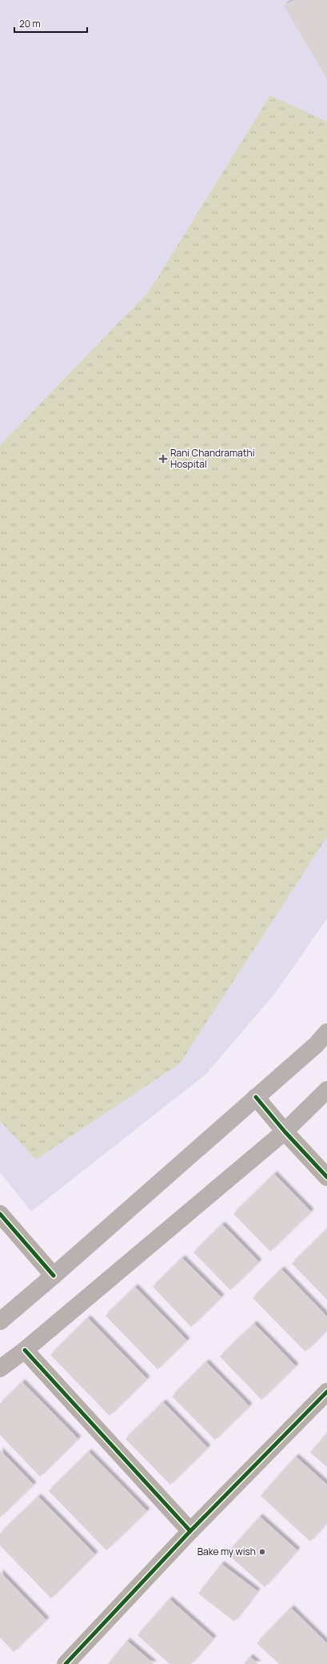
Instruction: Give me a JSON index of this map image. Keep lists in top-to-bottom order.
{
  "places": {
    "health": ["Rani Chandramathi Hospital"],
    "other": ["Bake my wish"]
  },
  "scale_bar": "20 m"
}
